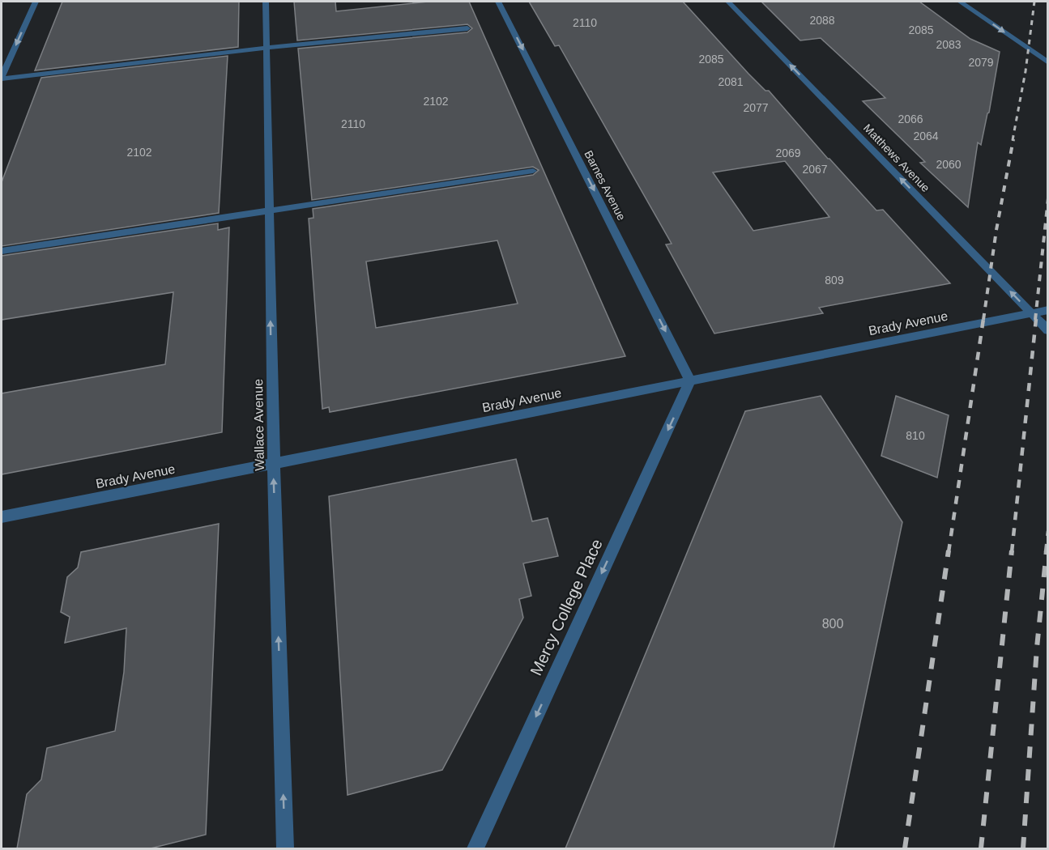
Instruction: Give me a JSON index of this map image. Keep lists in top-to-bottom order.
{
  "streets": {
    "street": [
      "Matthews Avenue",
      "Barnes Avenue",
      "Brady Avenue",
      "Wallace Avenue",
      "Mercy College Place"
    ]
  },
  "crossings": [
    ["Matthews Avenue", "Brady Avenue"],
    ["Barnes Avenue", "Brady Avenue"],
    ["Barnes Avenue", "Mercy College Place"],
    ["Brady Avenue", "Wallace Avenue"],
    ["Brady Avenue", "Mercy College Place"]
  ],
  "one_way": [
    "Matthews Avenue",
    "Barnes Avenue",
    "Wallace Avenue",
    "Mercy College Place"
  ],
  "house_numbers": [
    "2088",
    "2110",
    "2085",
    "2083",
    "2085",
    "2079",
    "2081",
    "2102",
    "2077",
    "2066",
    "2110",
    "2064",
    "2102",
    "2069",
    "2060",
    "2067",
    "809",
    "810",
    "800"
  ]
}
